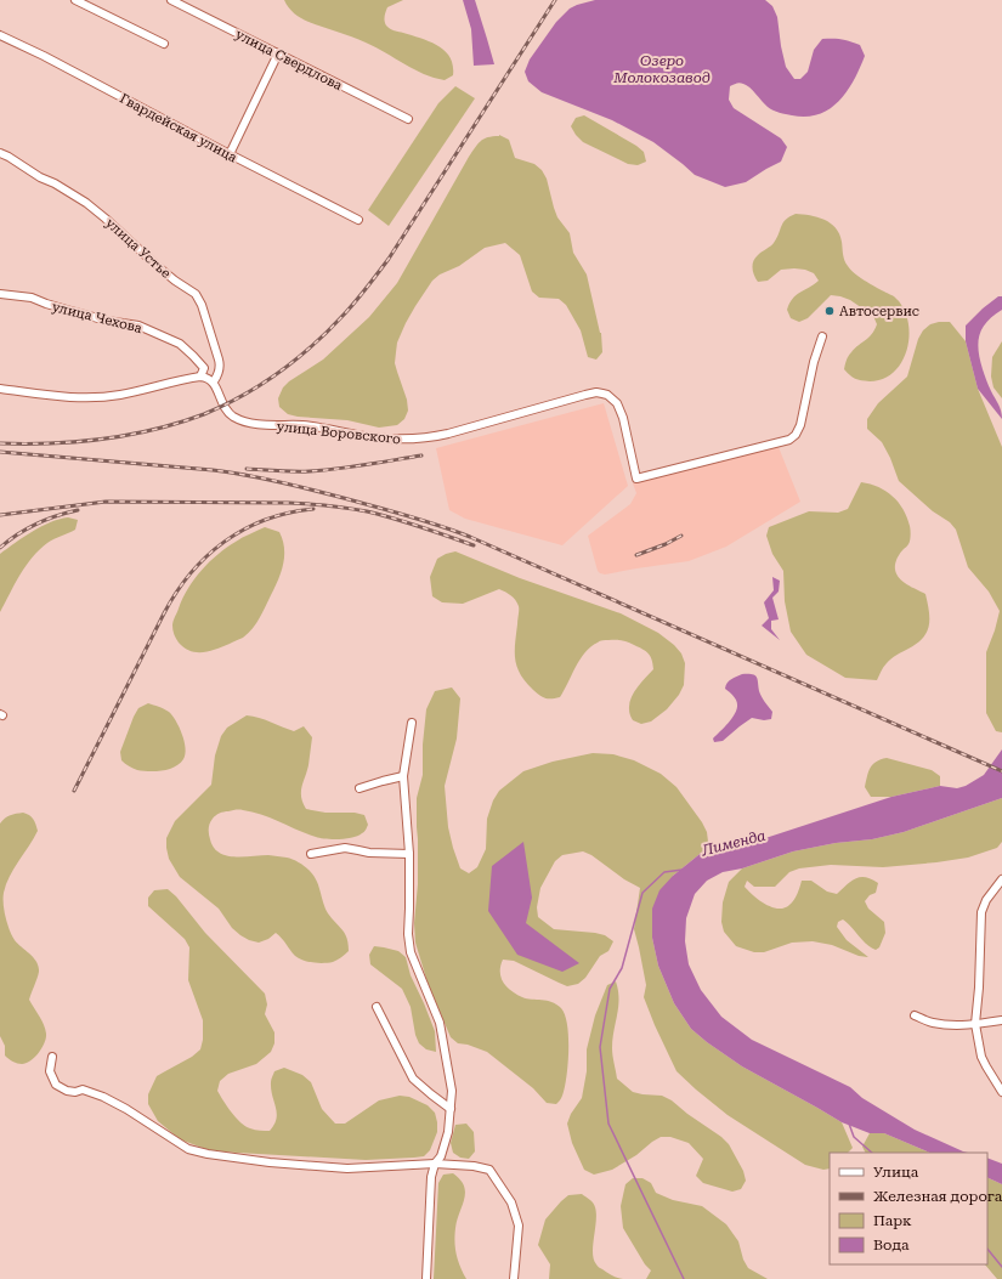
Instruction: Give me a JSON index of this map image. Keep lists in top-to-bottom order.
{
  "streets": {
    "street": [
      "улица Свердлова",
      "Гвардейская улица",
      "улица Устье",
      "улица Чехова",
      "улица Воровского"
    ]
  },
  "crossings": [
    ["улица Устье", "улица Воровского"]
  ],
  "water": ["Озеро Молокозавод", "Лименда"],
  "places": ["Автосервис"],
  "legend": [
    "Улица",
    "Железная дорога",
    "Парк",
    "Вода"
  ]
}
